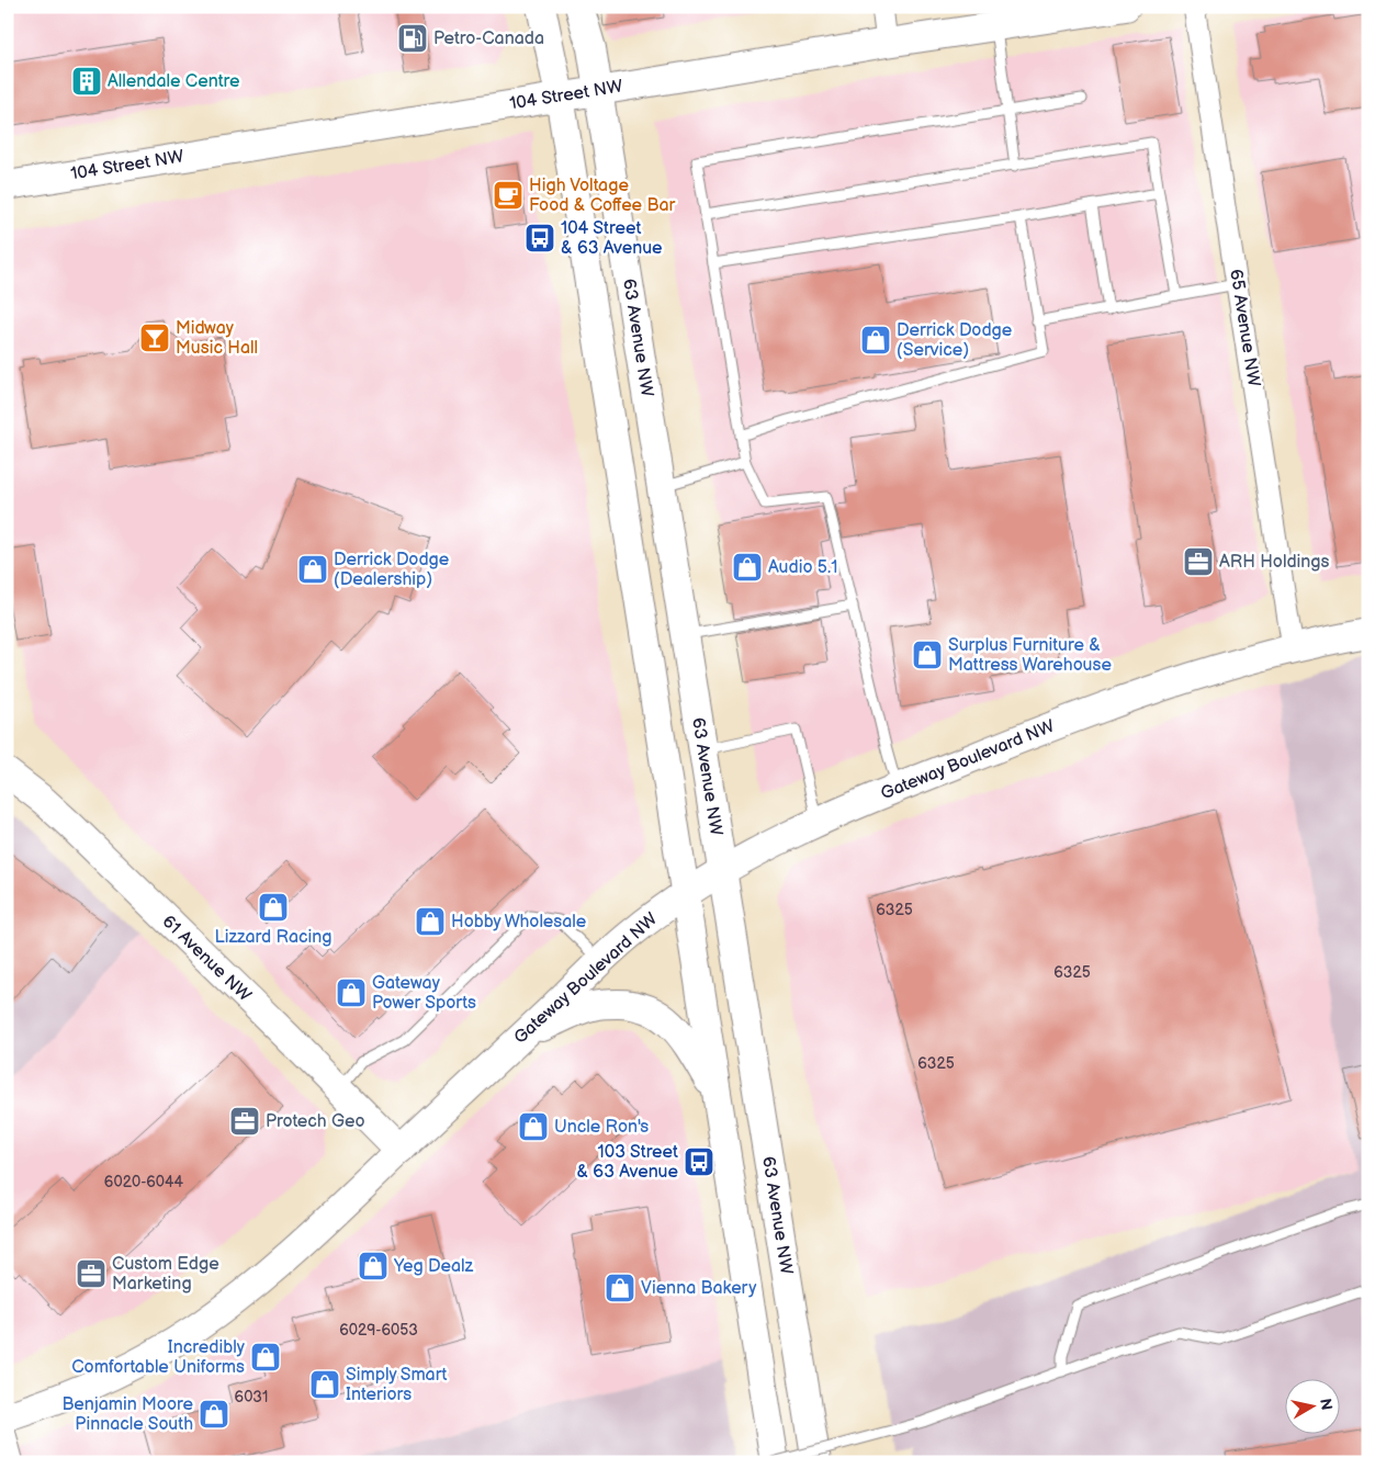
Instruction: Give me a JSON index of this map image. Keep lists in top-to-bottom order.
{
  "streets": {
    "main road": [
      "104 Street NW",
      "63 Avenue NW",
      "Gateway Boulevard NW",
      "61 Avenue NW"
    ],
    "street": ["65 Avenue NW"]
  },
  "crossings": [
    ["104 Street NW", "63 Avenue NW"],
    ["65 Avenue NW", "Gateway Boulevard NW"],
    ["63 Avenue NW", "Gateway Boulevard NW"],
    ["Gateway Boulevard NW", "61 Avenue NW"]
  ],
  "places": {
    "fuel station": ["Petro-Canada"],
    "building": ["Allendale Centre"],
    "cafe": ["High Voltage Food & Coffee Bar"],
    "bus stop": ["104 Street & 63 Avenue", "103 Street & 63 Avenue"],
    "bar": ["Midway Music Hall"],
    "shop": [
      "Derrick Dodge (Service)",
      "Audio 5.1",
      "Derrick Dodge (Dealership)",
      "Surplus Furniture & Mattress Warehouse",
      "Lizzard Racing",
      "Hobby Wholesale",
      "Gateway Power Sports",
      "Uncle Ron's",
      "Yeg Dealz",
      "Vienna Bakery",
      "Incredibly Comfortable Uniforms",
      "Simply Smart Interiors",
      "Benjamin Moore Pinnacle South"
    ],
    "office": ["ARH Holdings", "Protech Geo", "Custom Edge Marketing"]
  },
  "house_numbers": [
    "6325",
    "6325",
    "6325",
    "6020-6044",
    "6029-6053",
    "6031"
  ],
  "north": "right"
}
